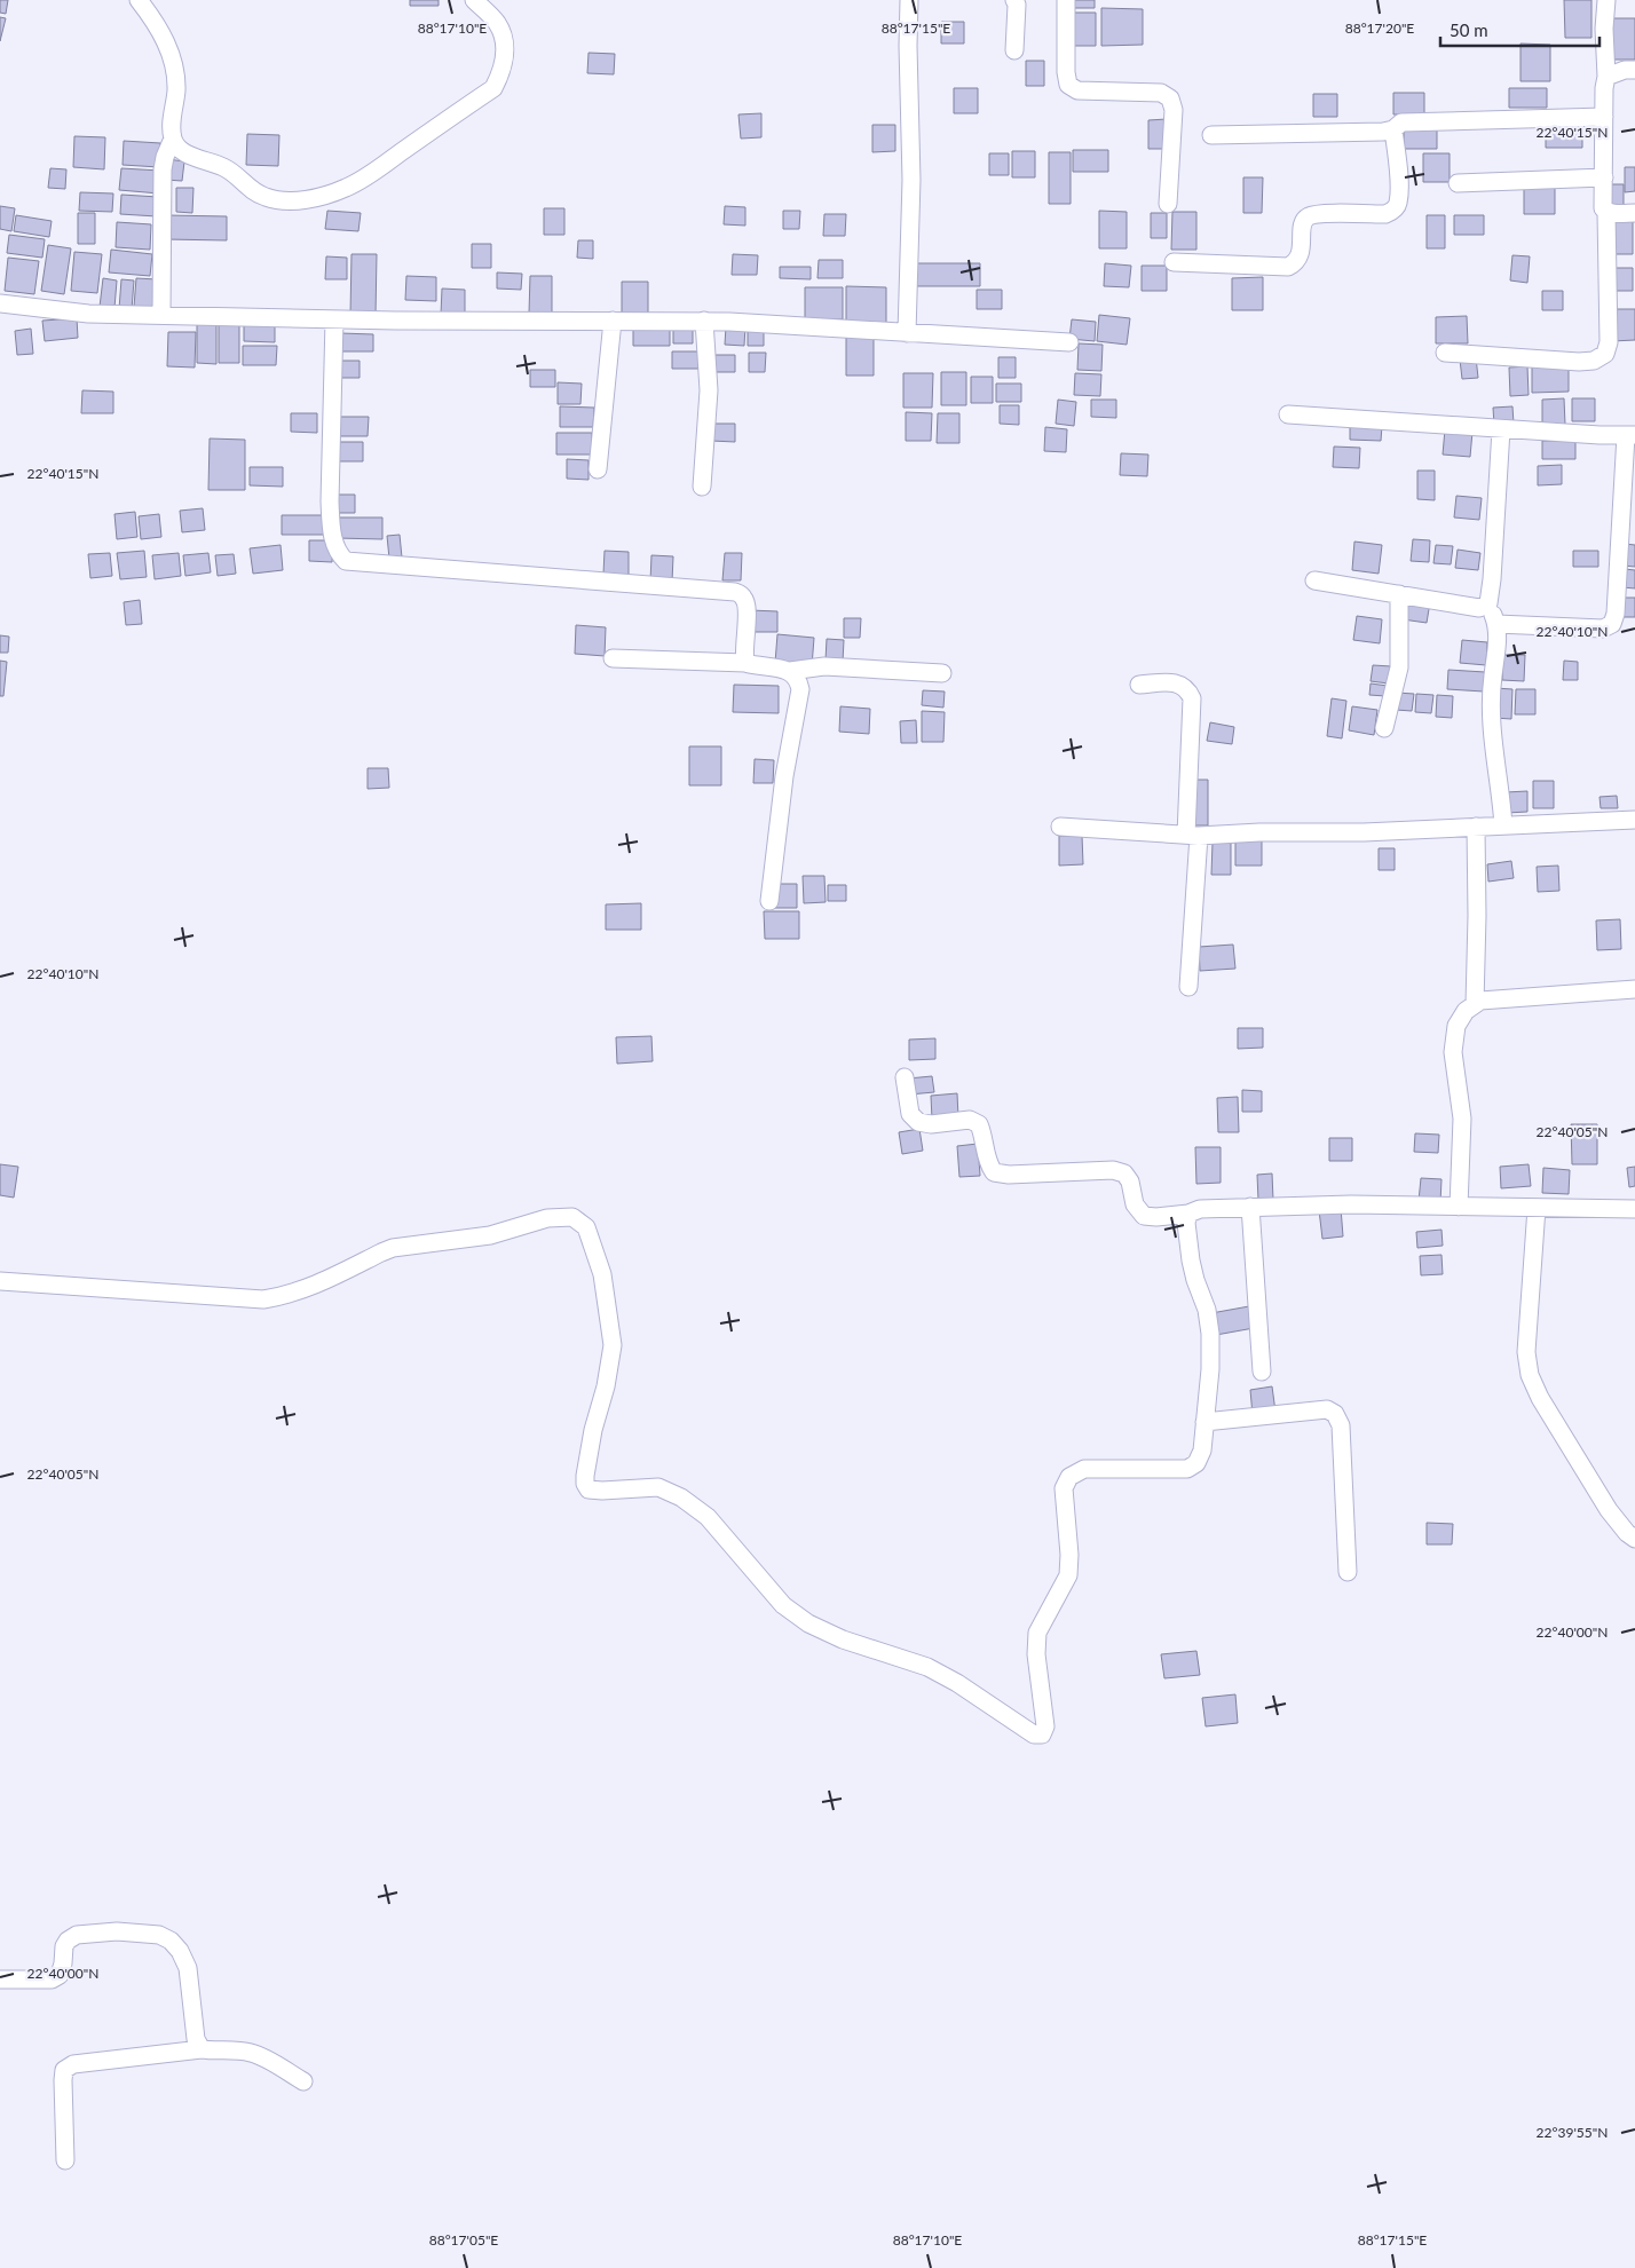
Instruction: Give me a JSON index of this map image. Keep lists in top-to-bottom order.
{
  "scale_bar": "50 m",
  "coordinates": [
    "88°17'10\"E",
    "88°17'15\"E",
    "88°17'20\"E",
    "22°40'15\"N",
    "22°40'10\"N",
    "22°40'05\"N",
    "22°40'00\"N",
    "22°39'55\"N",
    "88°17'05\"E"
  ]
}
